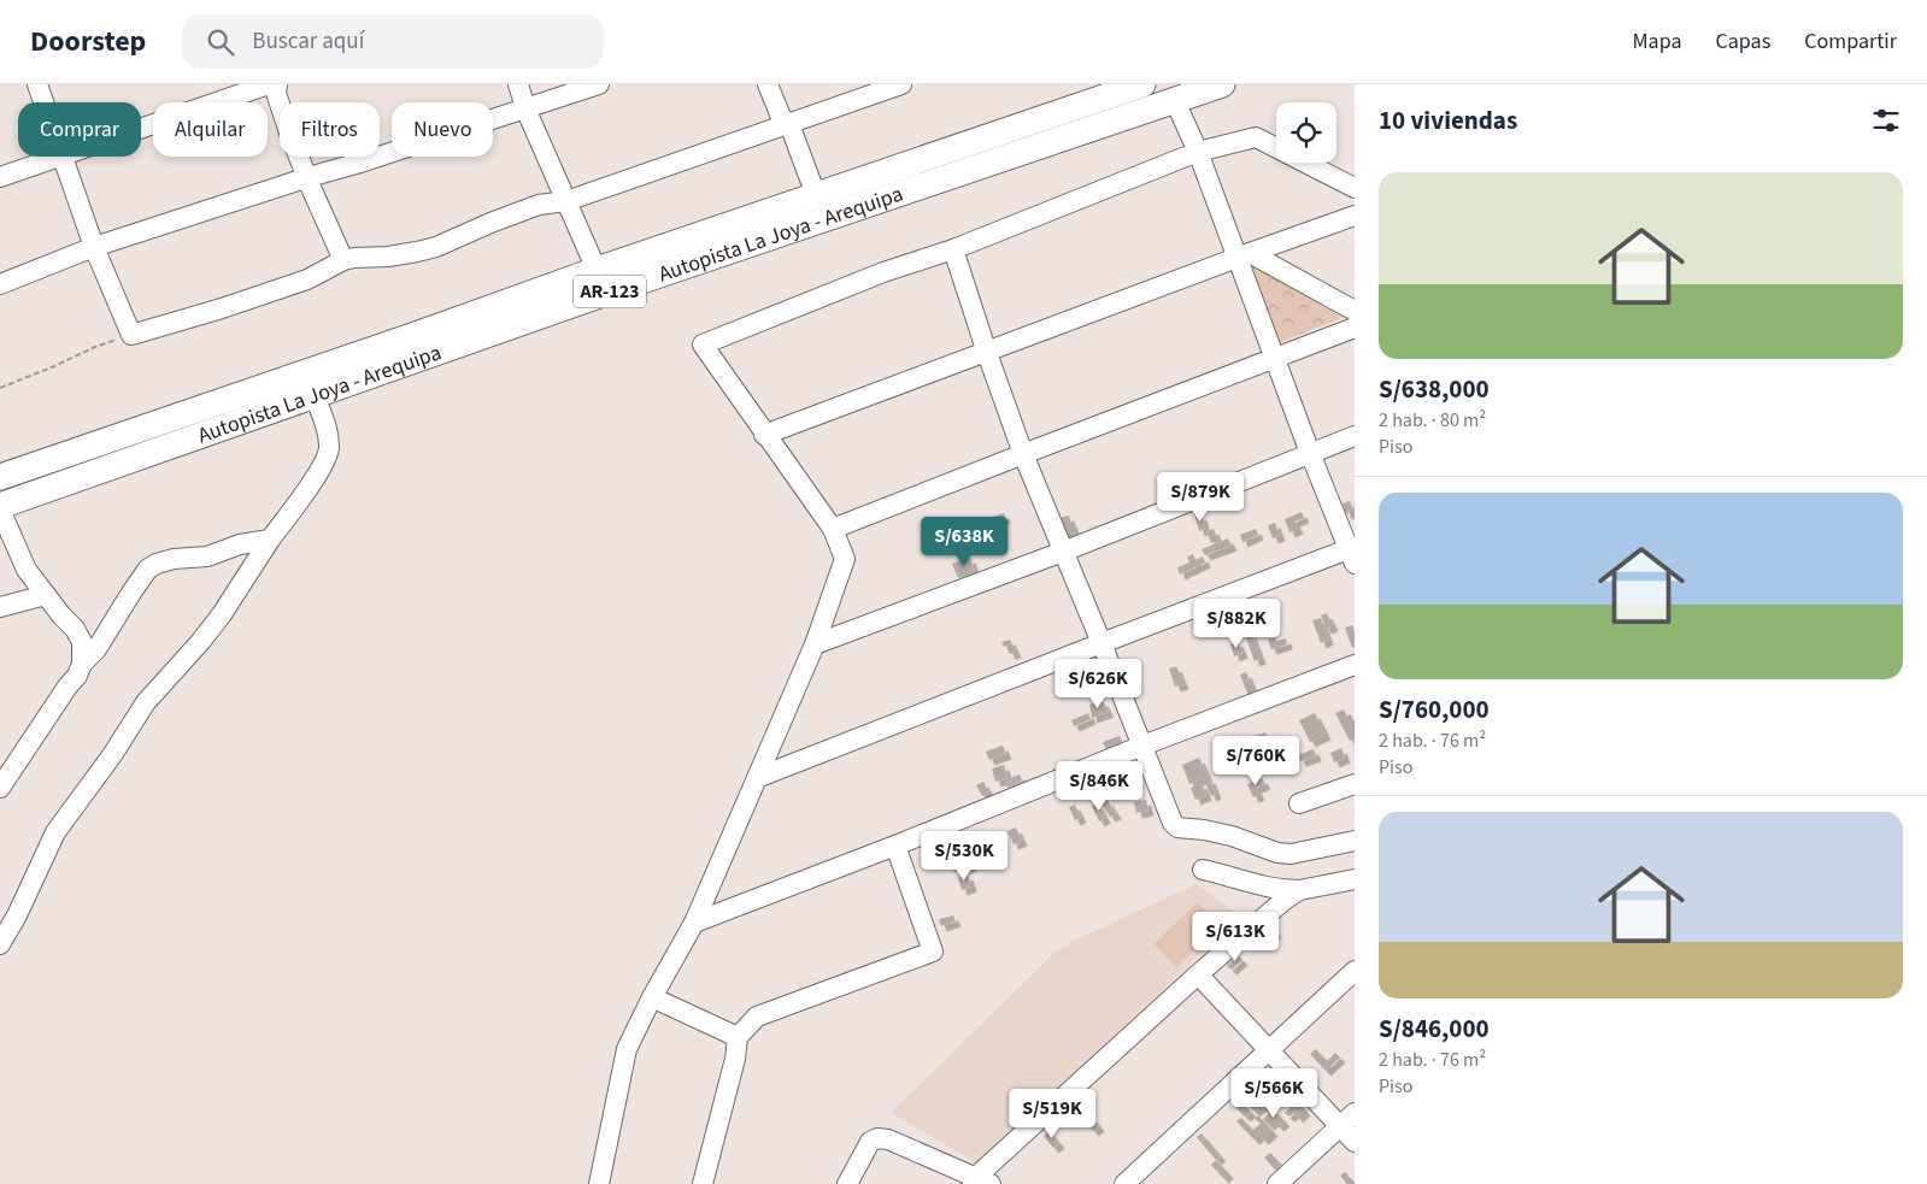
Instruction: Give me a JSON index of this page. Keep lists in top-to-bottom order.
{
  "streets": {
    "main road": ["Autopista La Joya - Arequipa", "AR-123"]
  },
  "page": {
    "header": "Doorstep",
    "search": "Buscar aquí",
    "nav": ["Mapa", "Capas", "Compartir"],
    "heading": "10 viviendas",
    "chip": [
      "Comprar",
      "Alquilar",
      "Filtros",
      "Nuevo"
    ],
    "list": [
      {
        "name": "S/638,000",
        "note": "2 hab. · 80 m² · Piso"
      },
      {
        "name": "S/760,000",
        "note": "2 hab. · 76 m² · Piso"
      },
      {
        "name": "S/846,000",
        "note": "2 hab. · 76 m² · Piso"
      }
    ],
    "price": [
      "S/879K",
      "S/638K",
      "S/882K",
      "S/626K",
      "S/760K",
      "S/846K",
      "S/530K",
      "S/613K",
      "S/566K",
      "S/519K"
    ]
  }
}
